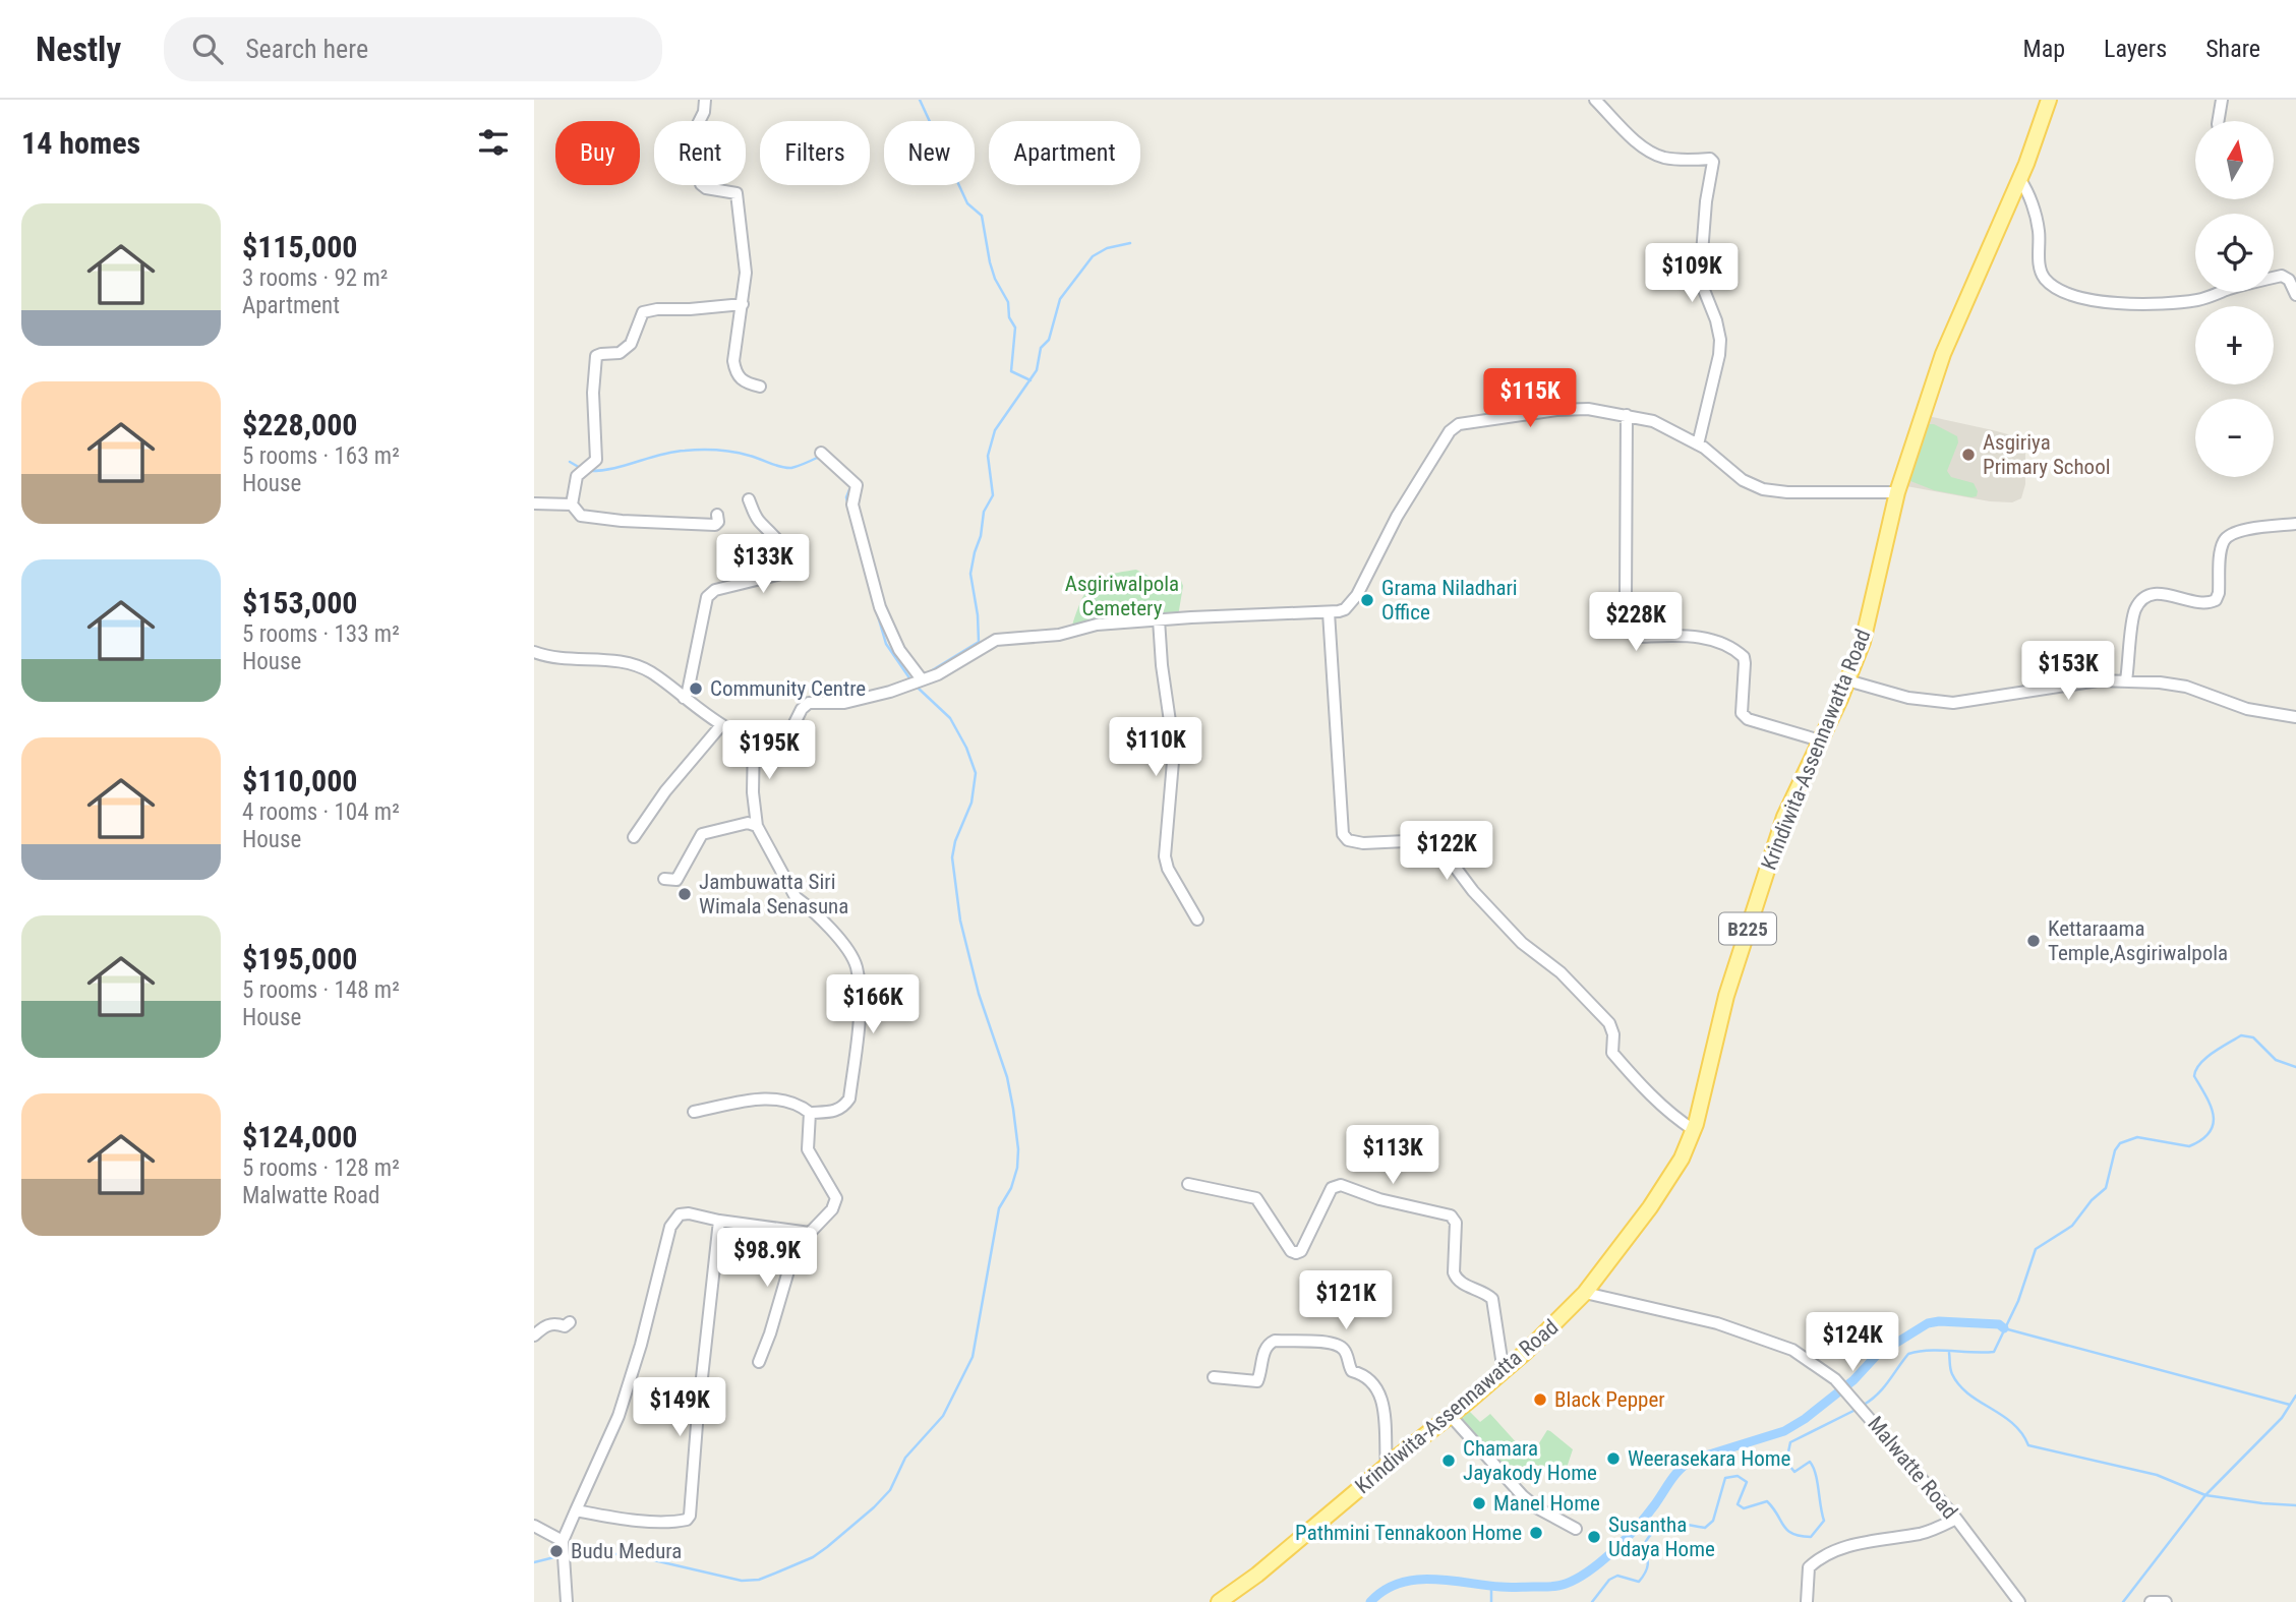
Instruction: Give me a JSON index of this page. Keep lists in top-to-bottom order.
{
  "streets": {
    "main road": ["Krindiwita-Assennawatta Road", "B225"],
    "street": ["Malwatte Road"]
  },
  "crossings": [
    ["Krindiwita-Assennawatta Road", "Malwatte Road"]
  ],
  "parks": ["Asgiriwalpola Cemetery"],
  "places": [
    "Asgiriya Primary School",
    "Grama Niladhari Office",
    "Community Centre",
    "Jambuwatta Siri Wimala Senasuna",
    "Kettaraama Temple,Asgiriwalpola",
    "Black Pepper",
    "Weerasekara Home",
    "Chamara Jayakody Home",
    "Manel Home",
    "Pathmini Tennakoon Home",
    "Susantha Udaya Home",
    "Budu Medura"
  ],
  "north": "top",
  "page": {
    "header": "Nestly",
    "search": "Search here",
    "nav": ["Map", "Layers", "Share"],
    "heading": "14 homes",
    "map_buttons": ["+", "−"],
    "chip": [
      "Buy",
      "Rent",
      "Filters",
      "New",
      "Apartment"
    ],
    "list": [
      {
        "name": "$115,000",
        "note": "3 rooms · 92 m² · Apartment"
      },
      {
        "name": "$228,000",
        "note": "5 rooms · 163 m² · House"
      },
      {
        "name": "$153,000",
        "note": "5 rooms · 133 m² · House"
      },
      {
        "name": "$110,000",
        "note": "4 rooms · 104 m² · House"
      },
      {
        "name": "$195,000",
        "note": "5 rooms · 148 m² · House"
      },
      {
        "name": "$124,000",
        "note": "5 rooms · 128 m² · Malwatte Road"
      }
    ],
    "price": [
      "$109K",
      "$115K",
      "$133K",
      "$228K",
      "$153K",
      "$110K",
      "$195K",
      "$122K",
      "$166K",
      "$113K",
      "$98.9K",
      "$121K",
      "$124K",
      "$149K"
    ]
  }
}
